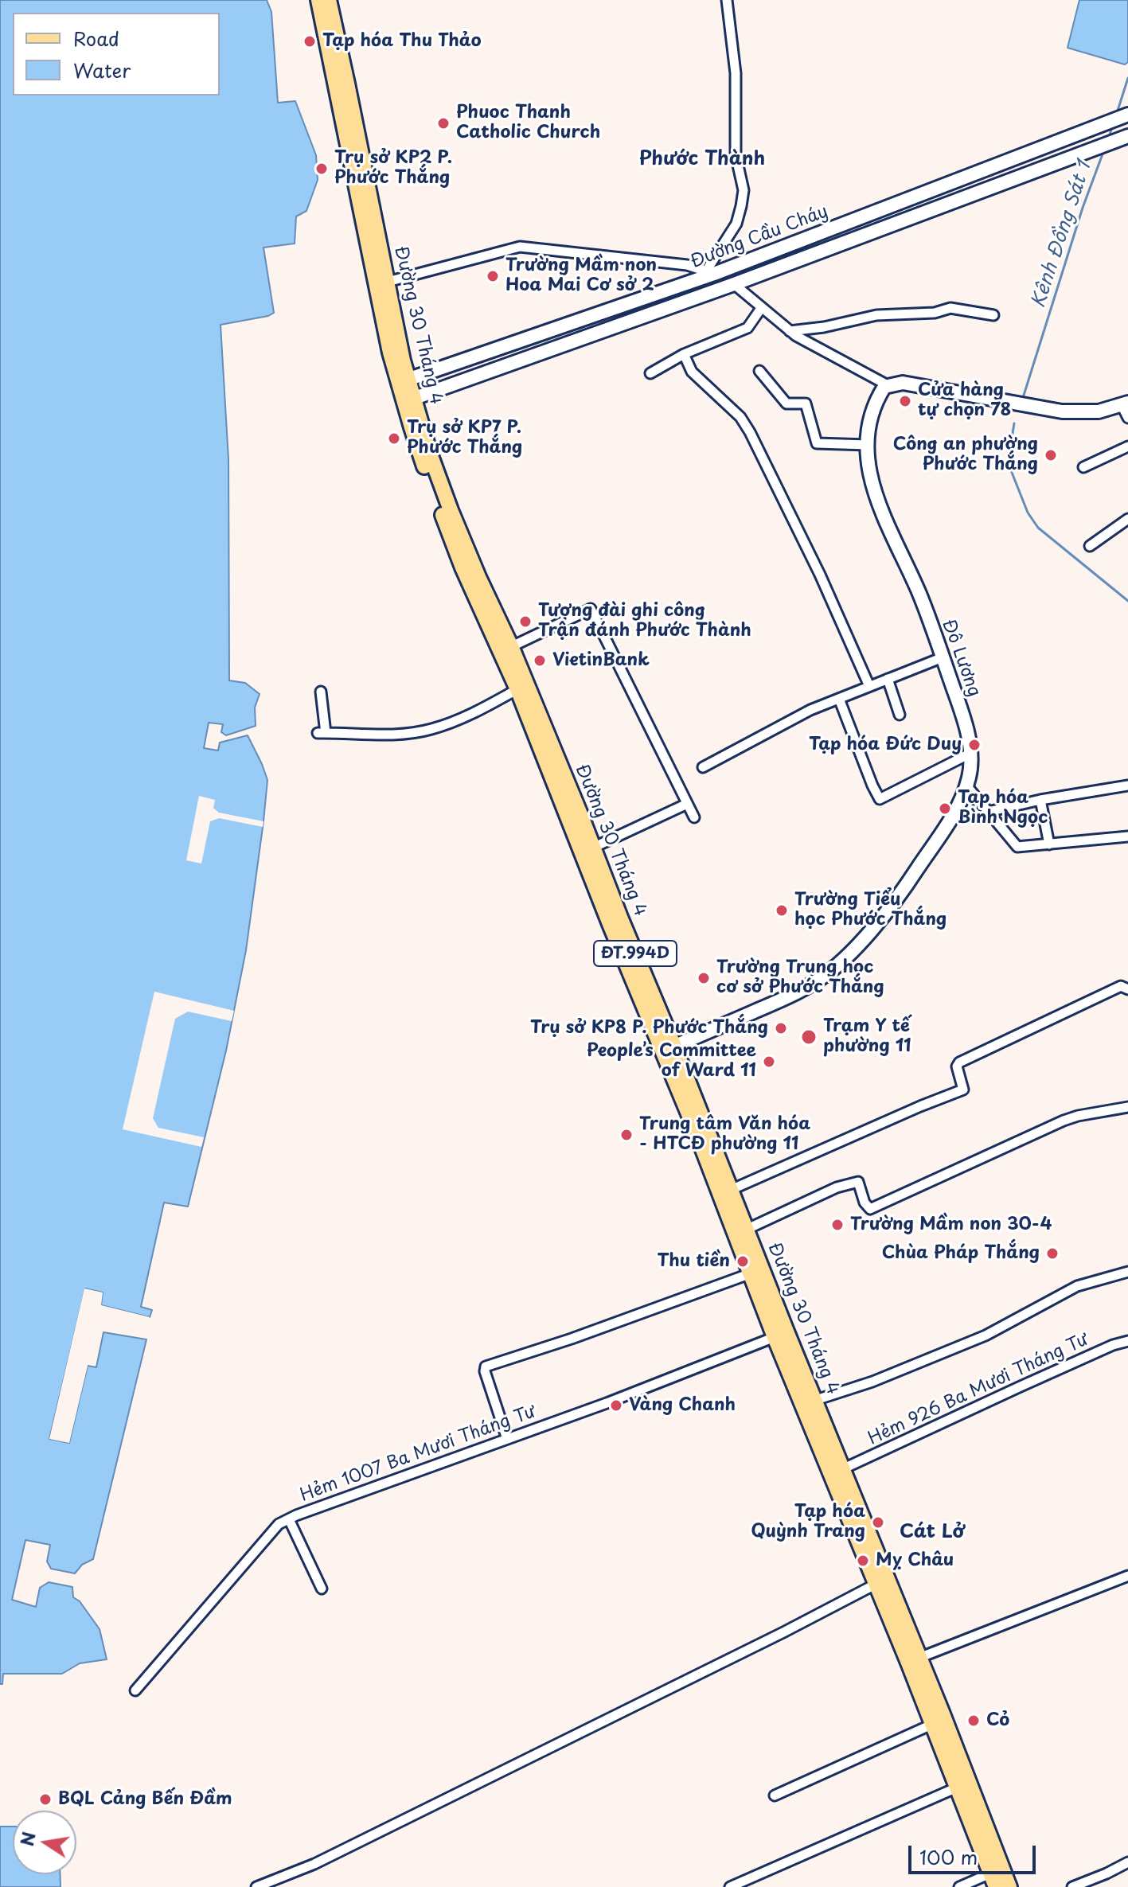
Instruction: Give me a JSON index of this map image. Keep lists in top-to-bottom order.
{
  "streets": {
    "main road": [
      "Đường Cầu Cháy",
      "Đường 30 Tháng 4",
      "Đô Lương",
      "ĐT.994D"
    ],
    "street": ["Hẻm 926 Ba Mươi Tháng Tư", "Hẻm 1007 Ba Mươi Tháng Tư"]
  },
  "crossings": [
    ["Đường Cầu Cháy", "Đường 30 Tháng 4"],
    ["Đường 30 Tháng 4", "Đô Lương"],
    ["Đường 30 Tháng 4", "Hẻm 926 Ba Mươi Tháng Tư"],
    ["Đường 30 Tháng 4", "Hẻm 1007 Ba Mươi Tháng Tư"]
  ],
  "districts": ["Phước Thành", "Cát Lở"],
  "water": ["Kênh Đồng Sát 1"],
  "places": [
    "Tạp hóa Thu Thảo",
    "Phuoc Thanh Catholic Church",
    "Trụ sở KP2 P. Phước Thắng",
    "Trường Mầm non Hoa Mai Cơ sở 2",
    "Cửa hàng tự chọn 78",
    "Trụ sở KP7 P. Phước Thắng",
    "Công an phường Phước Thắng",
    "Tượng đài ghi công Trận đánh Phước Thành",
    "VietinBank",
    "Tạp hóa Đức Duy",
    "Tạp hóa Bình Ngọc",
    "Trường Tiểu học Phước Thắng",
    "Trường Trung học cơ sở Phước Thắng",
    "Trụ sở KP8 P. Phước Thắng",
    "Trạm Y tế phường 11",
    "People’s Committee of Ward 11",
    "Trung tâm Văn hóa - HTCĐ phường 11",
    "Trường Mầm non 30-4",
    "Chùa Pháp Thắng",
    "Thu tiền",
    "Vàng Chanh",
    "Tạp hóa Quỳnh Trang",
    "Mỵ Châu",
    "Cỏ",
    "BQL Cảng Bến Đầm"
  ],
  "legend": ["Road", "Water"],
  "scale_bar": "100 m",
  "north": "left"
}
